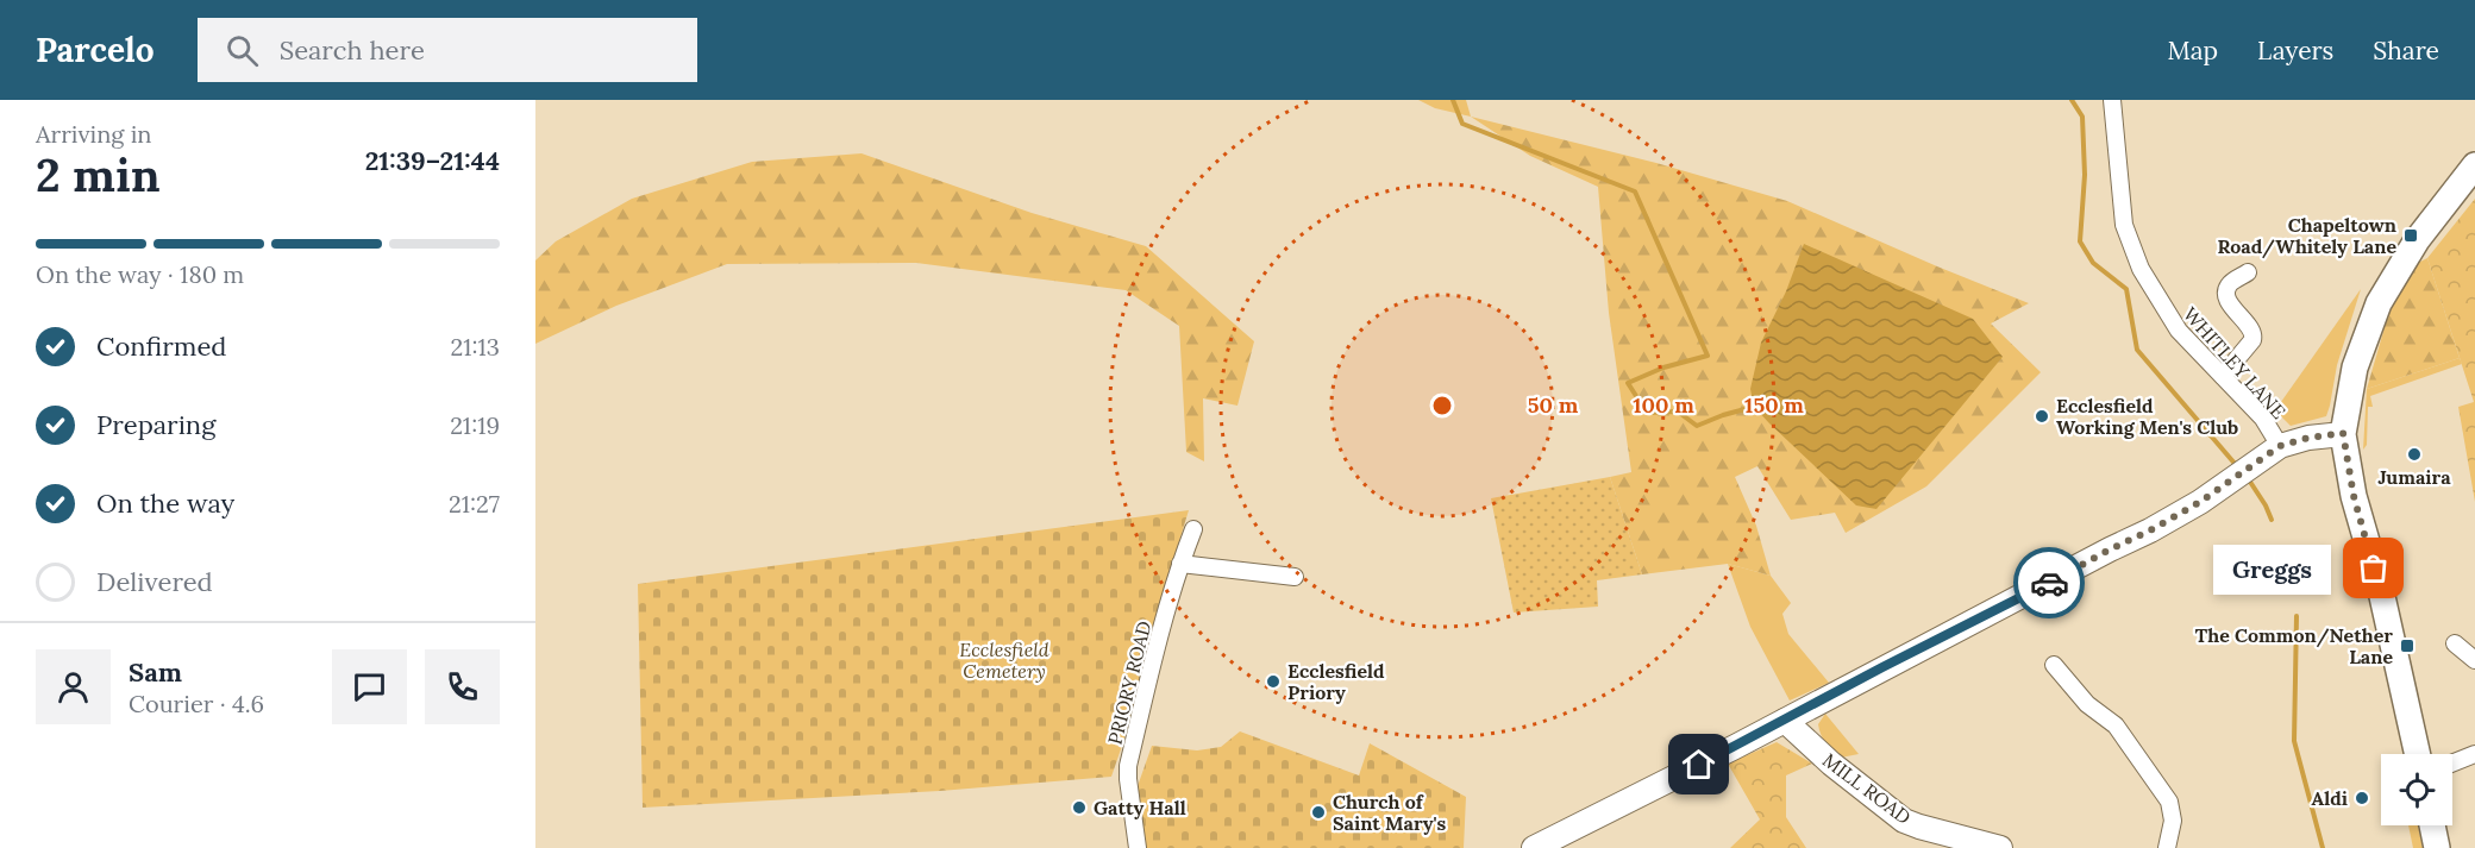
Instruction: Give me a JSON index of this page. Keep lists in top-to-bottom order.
{
  "streets": {
    "main road": ["MILL ROAD"],
    "street": ["WHITLEY LANE", "PRIORY ROAD"]
  },
  "parks": ["Ecclesfield Cemetery"],
  "places": {
    "transit": ["Chapeltown Road/Whitely Lane", "The Common/Nether Lane"],
    "other": [
      "Ecclesfield Working Men's Club",
      "Jumaira",
      "Greggs",
      "Ecclesfield Priory",
      "Aldi",
      "Gatty Hall",
      "Church of Saint Mary's"
    ]
  },
  "page": {
    "header": "Parcelo",
    "search": "Search here",
    "nav": ["Map", "Layers", "Share"],
    "heading": ["2 min", "Arriving in", "21:39–21:44"],
    "panel": ["Sam", "Courier · 4.6"],
    "bar": "On the way · 180 m",
    "list": [
      ["Confirmed", "21:13"],
      ["Preparing", "21:19"],
      ["On the way", "21:27"],
      "Delivered"
    ],
    "bubble": "Greggs"
  },
  "rings": ["50 m", "100 m", "150 m"]
}
